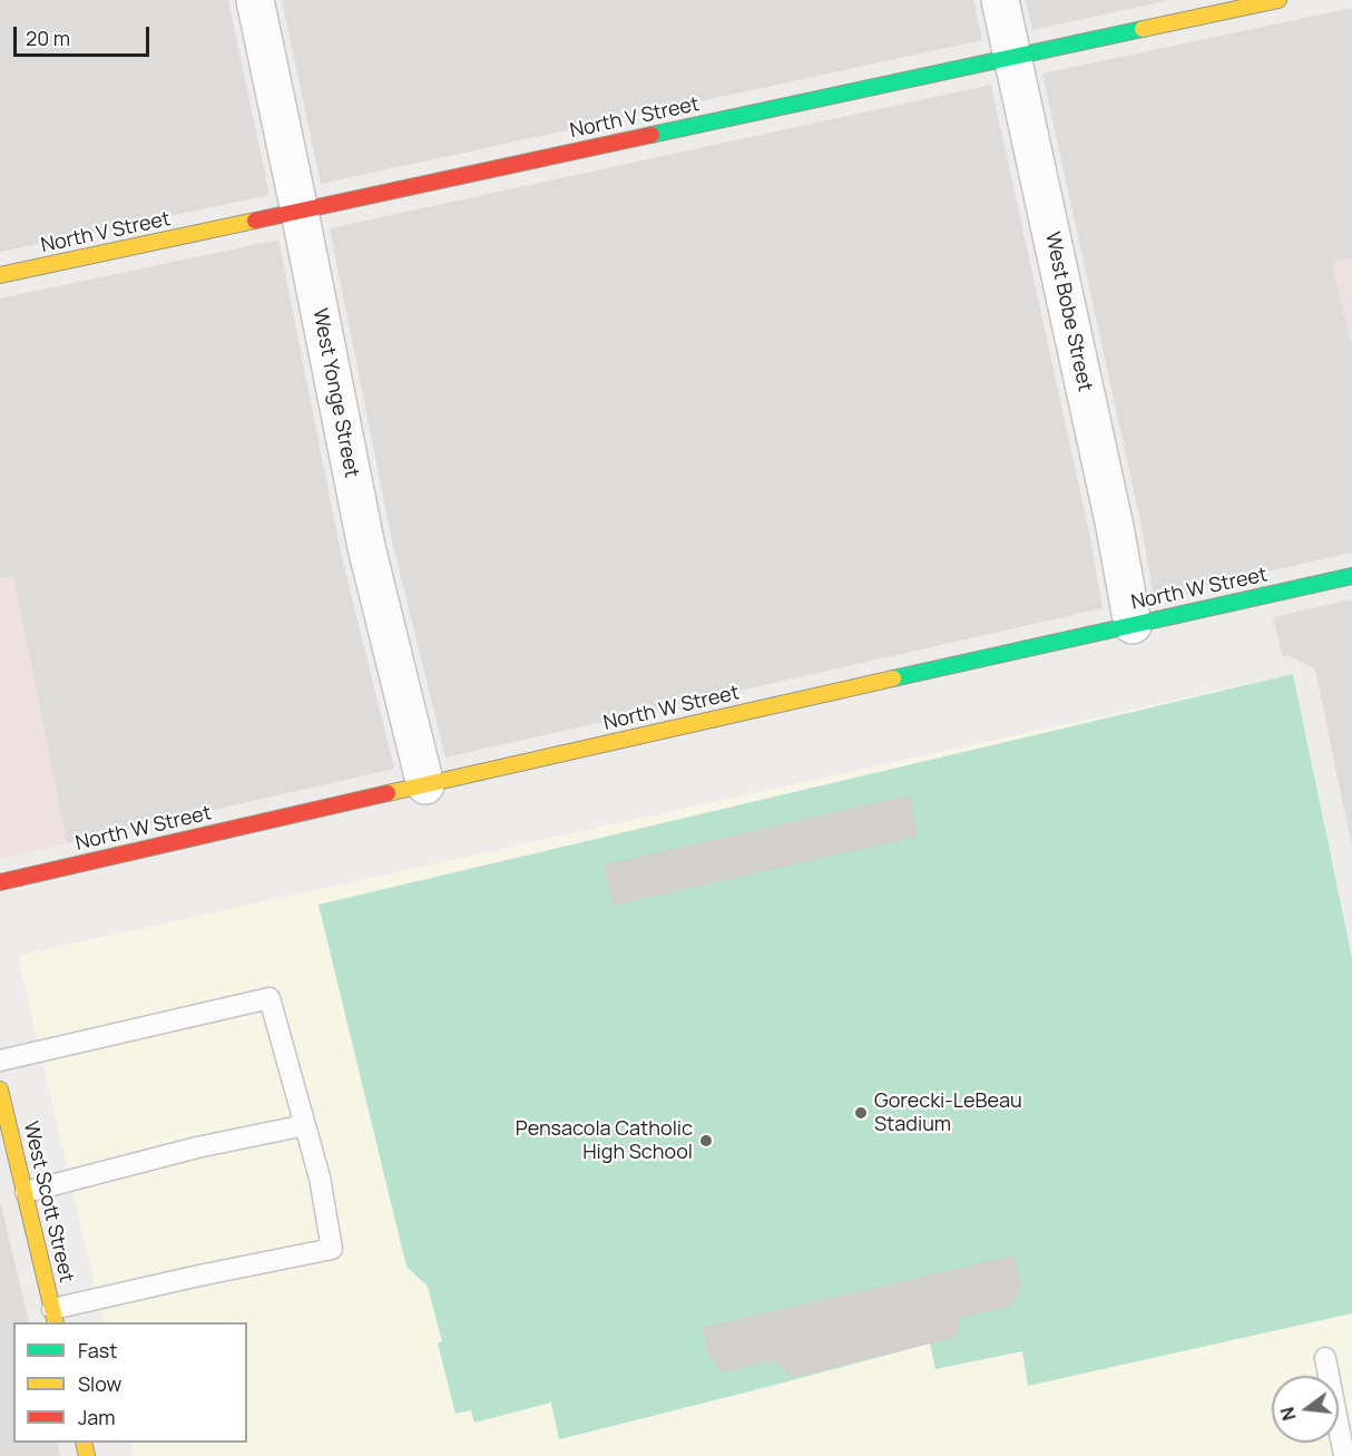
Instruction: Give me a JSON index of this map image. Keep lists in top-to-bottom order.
{
  "streets": {
    "street": [
      "North V Street",
      "West Bobe Street",
      "West Yonge Street",
      "North W Street",
      "West Scott Street"
    ]
  },
  "crossings": [
    ["North V Street", "West Bobe Street"],
    ["North V Street", "West Yonge Street"],
    ["West Bobe Street", "North W Street"],
    ["West Yonge Street", "North W Street"]
  ],
  "places": ["Gorecki-LeBeau Stadium", "Pensacola Catholic High School"],
  "legend": ["Fast", "Slow", "Jam"],
  "scale_bar": "20 m",
  "north": "left"
}
